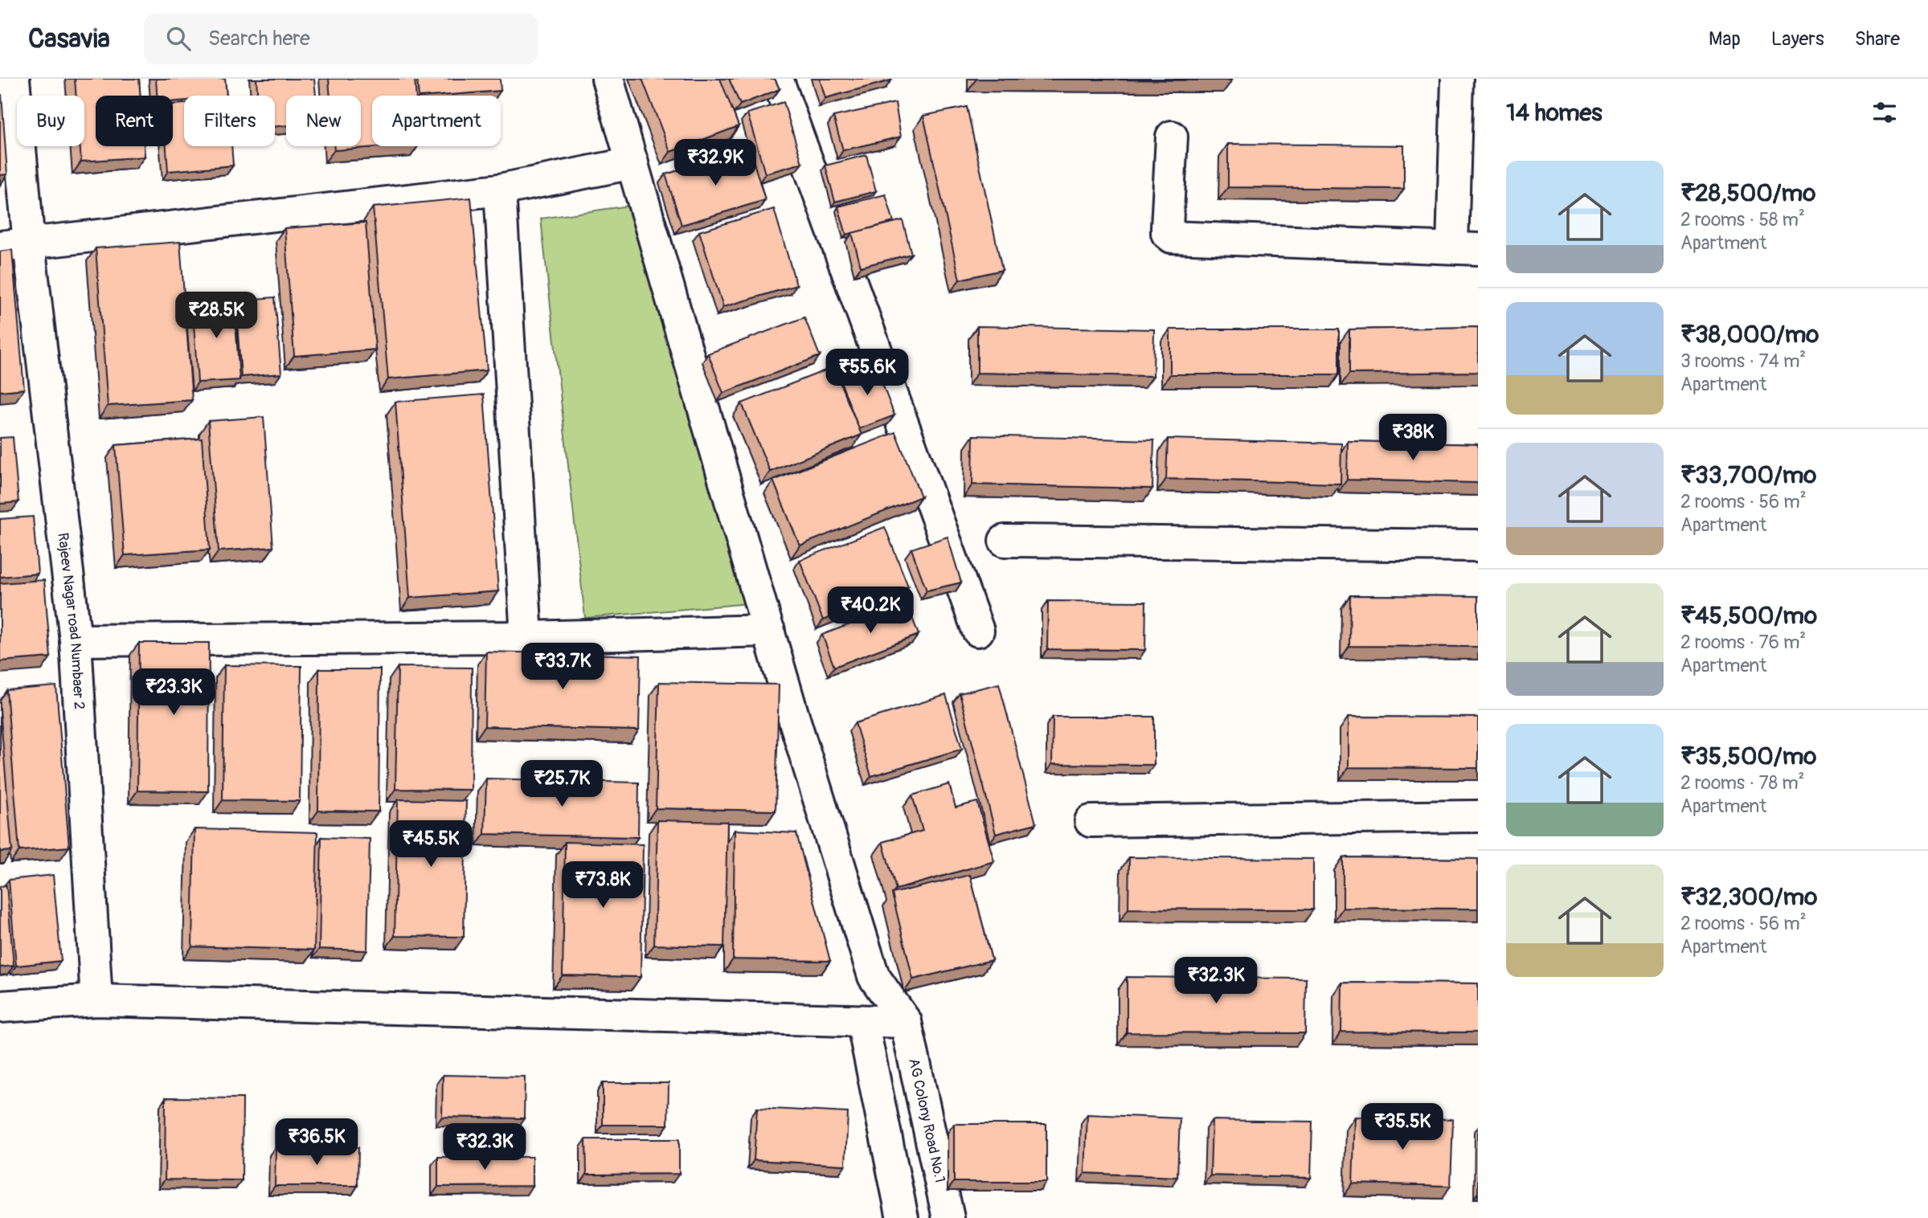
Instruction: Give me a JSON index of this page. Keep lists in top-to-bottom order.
{
  "streets": {
    "street": ["Rajeev Nagar road Numbaer 2", "AG Colony Road No.1"]
  },
  "page": {
    "header": "Casavia",
    "search": "Search here",
    "nav": ["Map", "Layers", "Share"],
    "heading": "14 homes",
    "chip": [
      "Buy",
      "Rent",
      "Filters",
      "New",
      "Apartment"
    ],
    "price": [
      "₹32.9K",
      "₹28.5K",
      "₹55.6K",
      "₹38K",
      "₹40.2K",
      "₹33.7K",
      "₹23.3K",
      "₹25.7K",
      "₹45.5K",
      "₹73.8K",
      "₹32.3K",
      "₹35.5K",
      "₹36.5K",
      "₹32.3K"
    ],
    "list": [
      {
        "name": "₹28,500/mo",
        "note": "2 rooms · 58 m² · Apartment"
      },
      {
        "name": "₹38,000/mo",
        "note": "3 rooms · 74 m² · Apartment"
      },
      {
        "name": "₹33,700/mo",
        "note": "2 rooms · 56 m² · Apartment"
      },
      {
        "name": "₹45,500/mo",
        "note": "2 rooms · 76 m² · Apartment"
      },
      {
        "name": "₹35,500/mo",
        "note": "2 rooms · 78 m² · Apartment"
      },
      {
        "name": "₹32,300/mo",
        "note": "2 rooms · 56 m² · Apartment"
      }
    ]
  }
}
